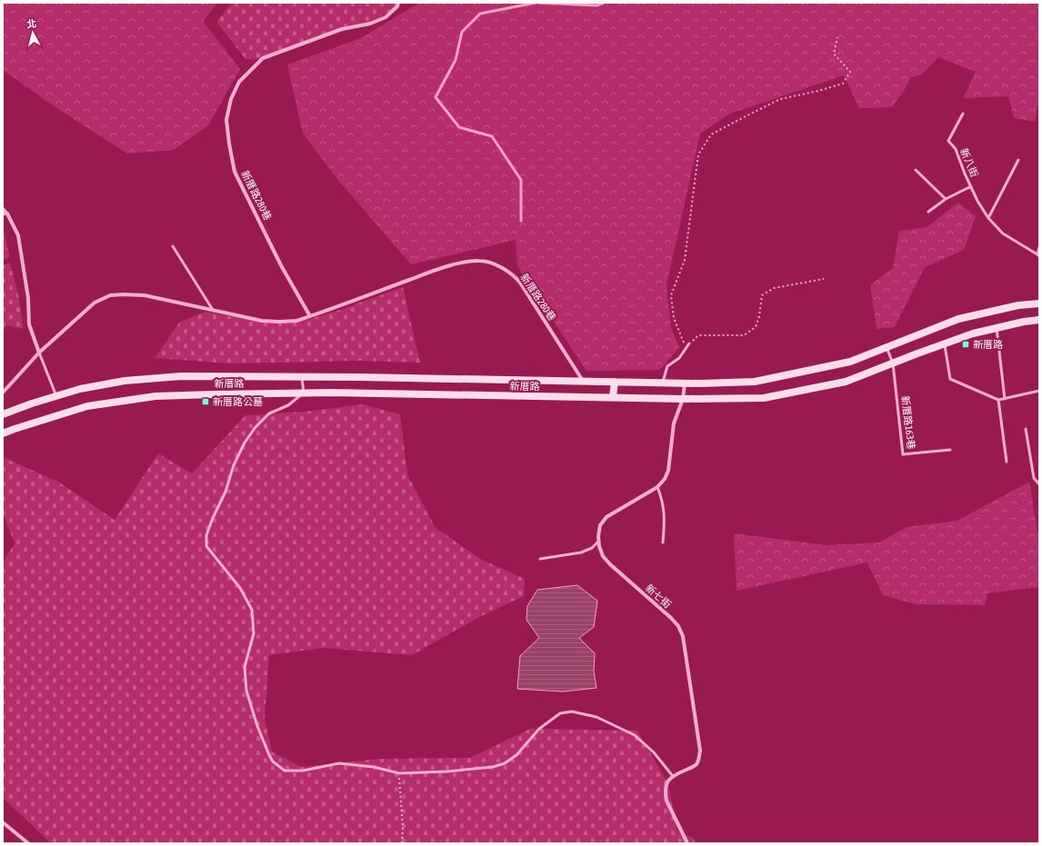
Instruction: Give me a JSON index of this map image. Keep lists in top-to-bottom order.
{
  "streets": {
    "street": ["新厝路280巷", "新厝路", "新七街"],
    "lane": ["新八街", "新厝路163巷"]
  },
  "crossings": [
    ["新厝路280巷", "新厝路"],
    ["新厝路", "新厝路163巷"]
  ],
  "places": {
    "transit": ["新厝路", "新厝路公墓"]
  },
  "north": "top"
}
